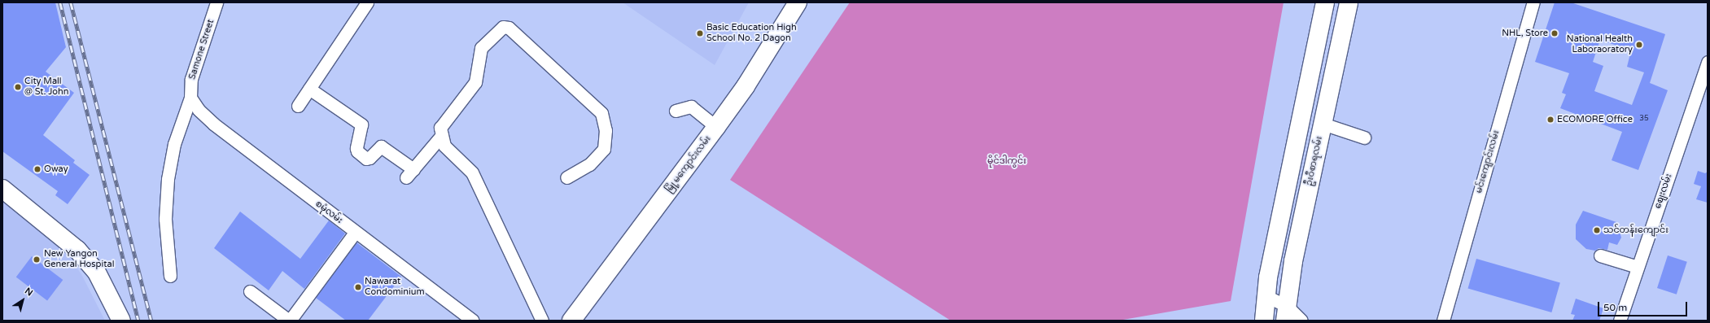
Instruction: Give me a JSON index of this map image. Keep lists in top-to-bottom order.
{
  "streets": {
    "main road": ["ဦးဝီစာရလမ်း", "မြို့မကျောင်းလမ်း"],
    "street": [
      "Samone Street",
      "မင်းကျောင်းလမ်း",
      "စျေးလမ်း",
      "စမုံလမ်း"
    ]
  },
  "crossings": [
    ["Samone Street", "စမုံလမ်း"]
  ],
  "parks": ["မိုင်ဒါကွင်း"],
  "places": [
    "Basic Education High School No. 2 Dagon",
    "NHL, Store",
    "National Health Laboraoratory",
    "City Mall @ St. John",
    "ECOMORE Office",
    "Oway",
    "သင်တန်းကျောင်း",
    "New Yangon General Hospital",
    "Nawarat Condominium"
  ],
  "house_numbers": ["35"],
  "scale_bar": "50 m",
  "north": "top right"
}
